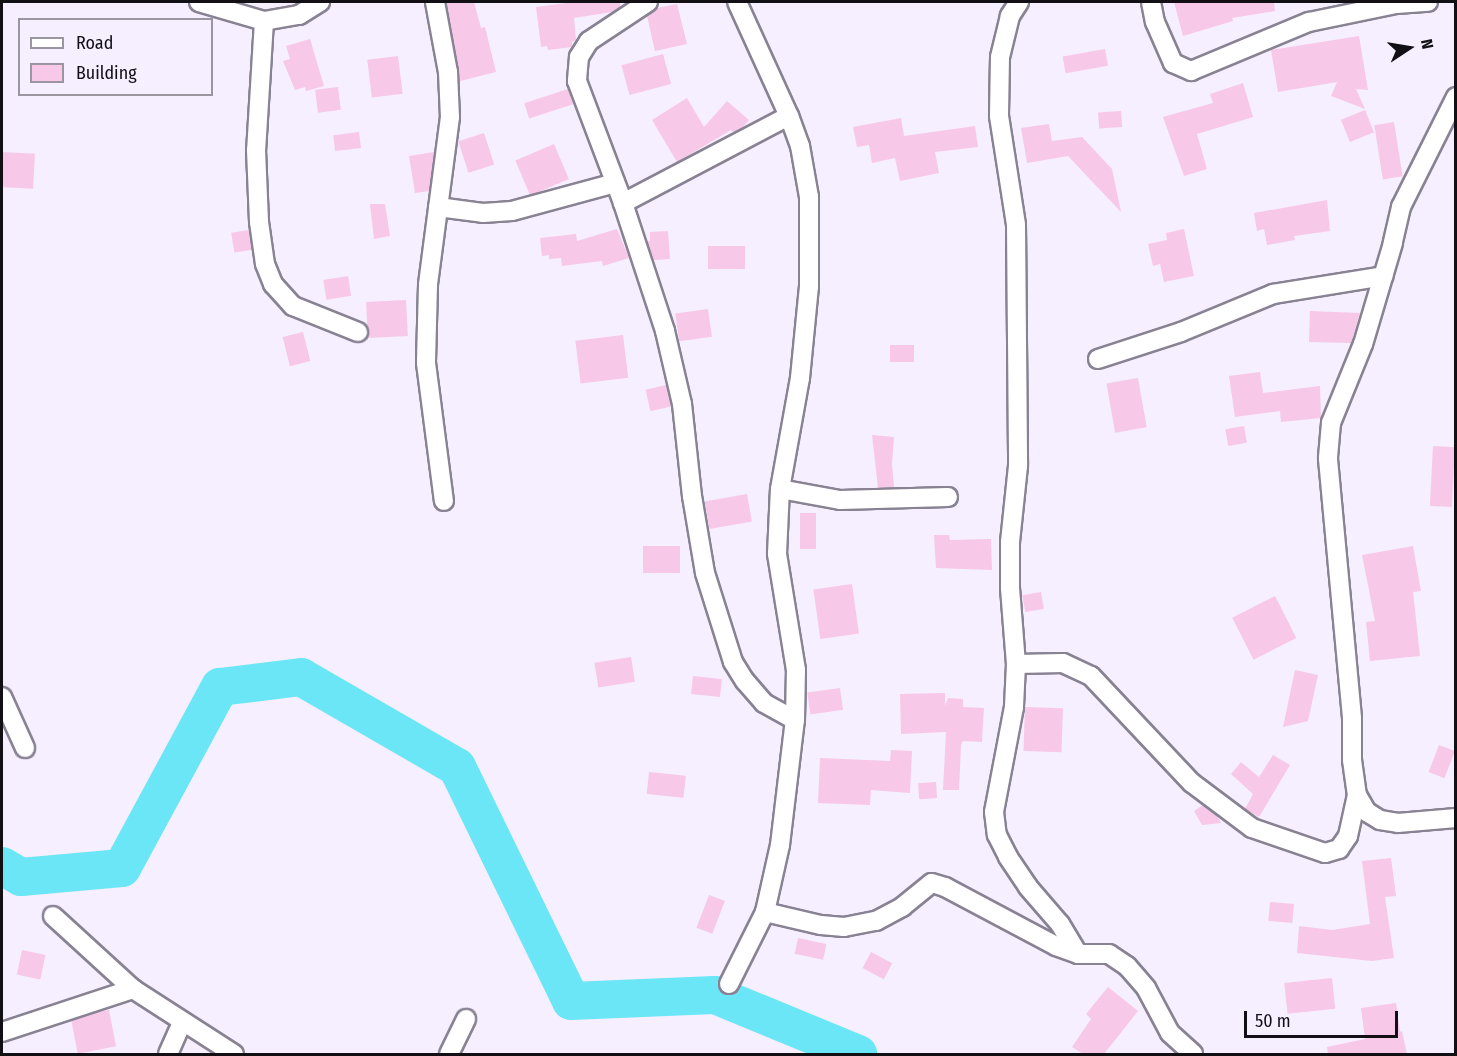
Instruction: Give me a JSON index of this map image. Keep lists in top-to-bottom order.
{
  "legend": ["Road", "Building"],
  "scale_bar": "50 m",
  "north": "right"
}
